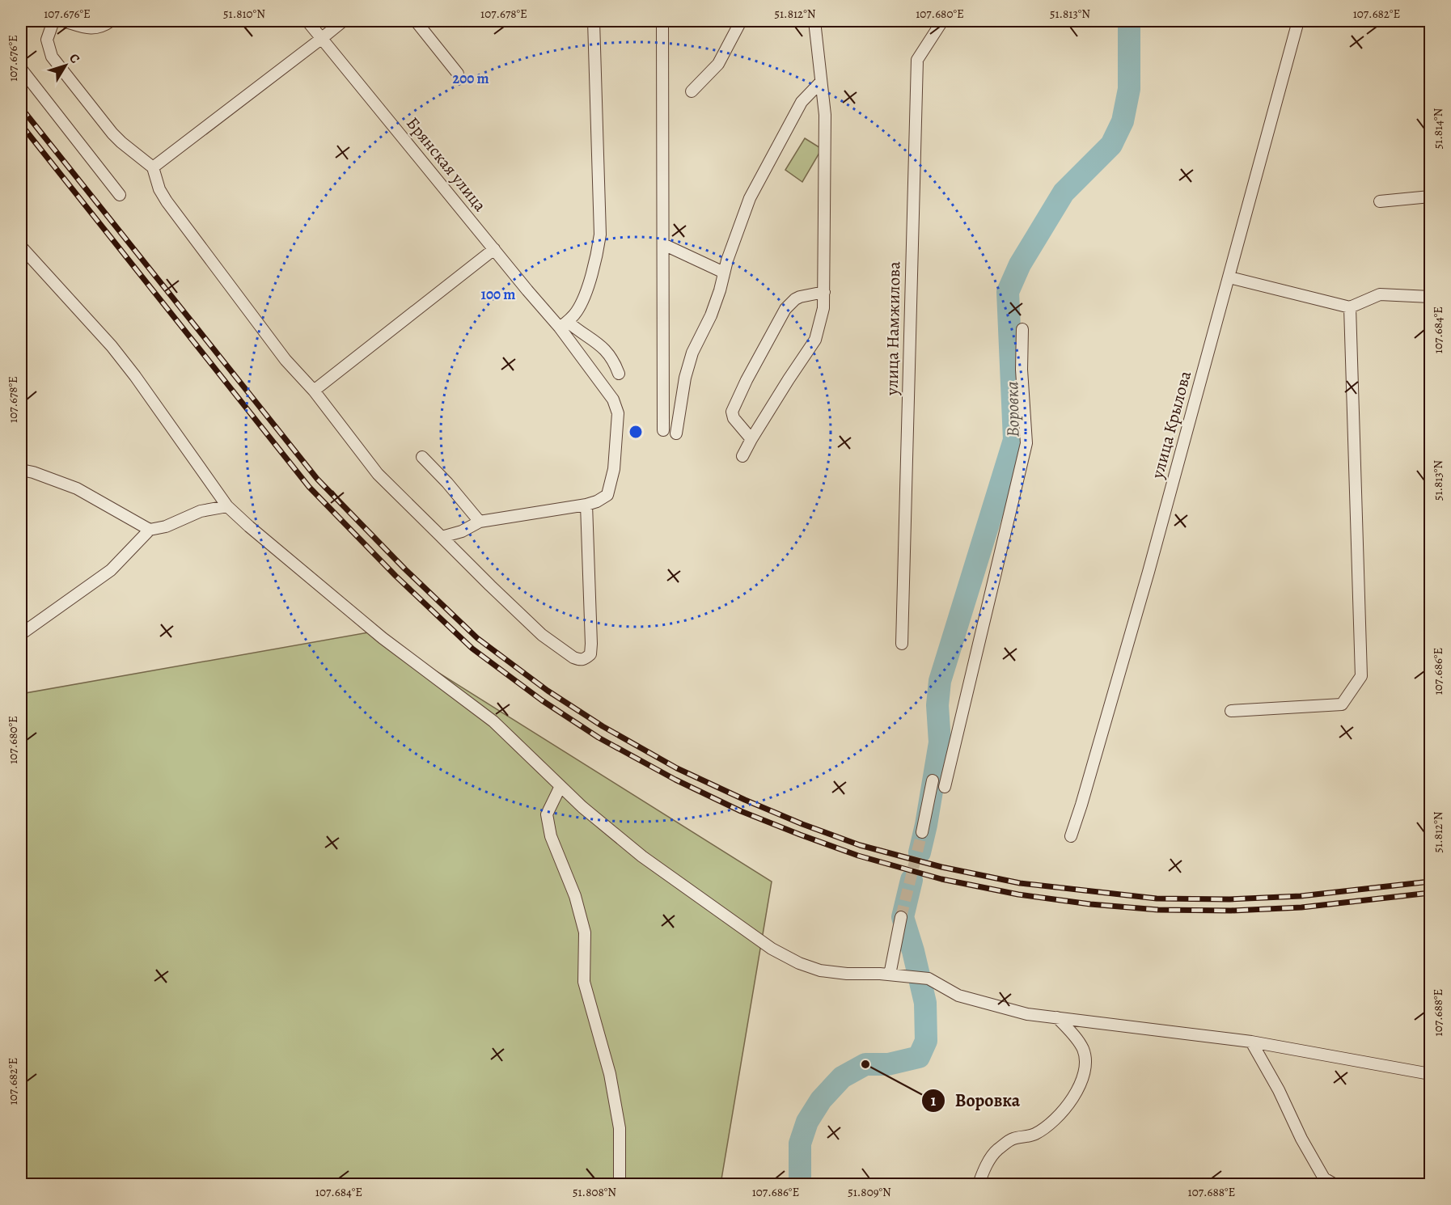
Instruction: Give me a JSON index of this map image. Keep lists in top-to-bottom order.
{
  "streets": {
    "street": ["Брянская улица", "улица Намжилова", "улица Крылова"]
  },
  "water": ["Воровка"],
  "places": ["Воровка"],
  "north": "top right",
  "coordinates": [
    "107.676°E",
    "51.810°N",
    "107.678°E",
    "51.812°N",
    "107.680°E",
    "51.813°N",
    "107.682°E",
    "51.814°N",
    "107.684°E",
    "107.686°E",
    "107.688°E",
    "51.808°N",
    "51.809°N"
  ],
  "rings": ["200 m", "100 m"]
}
